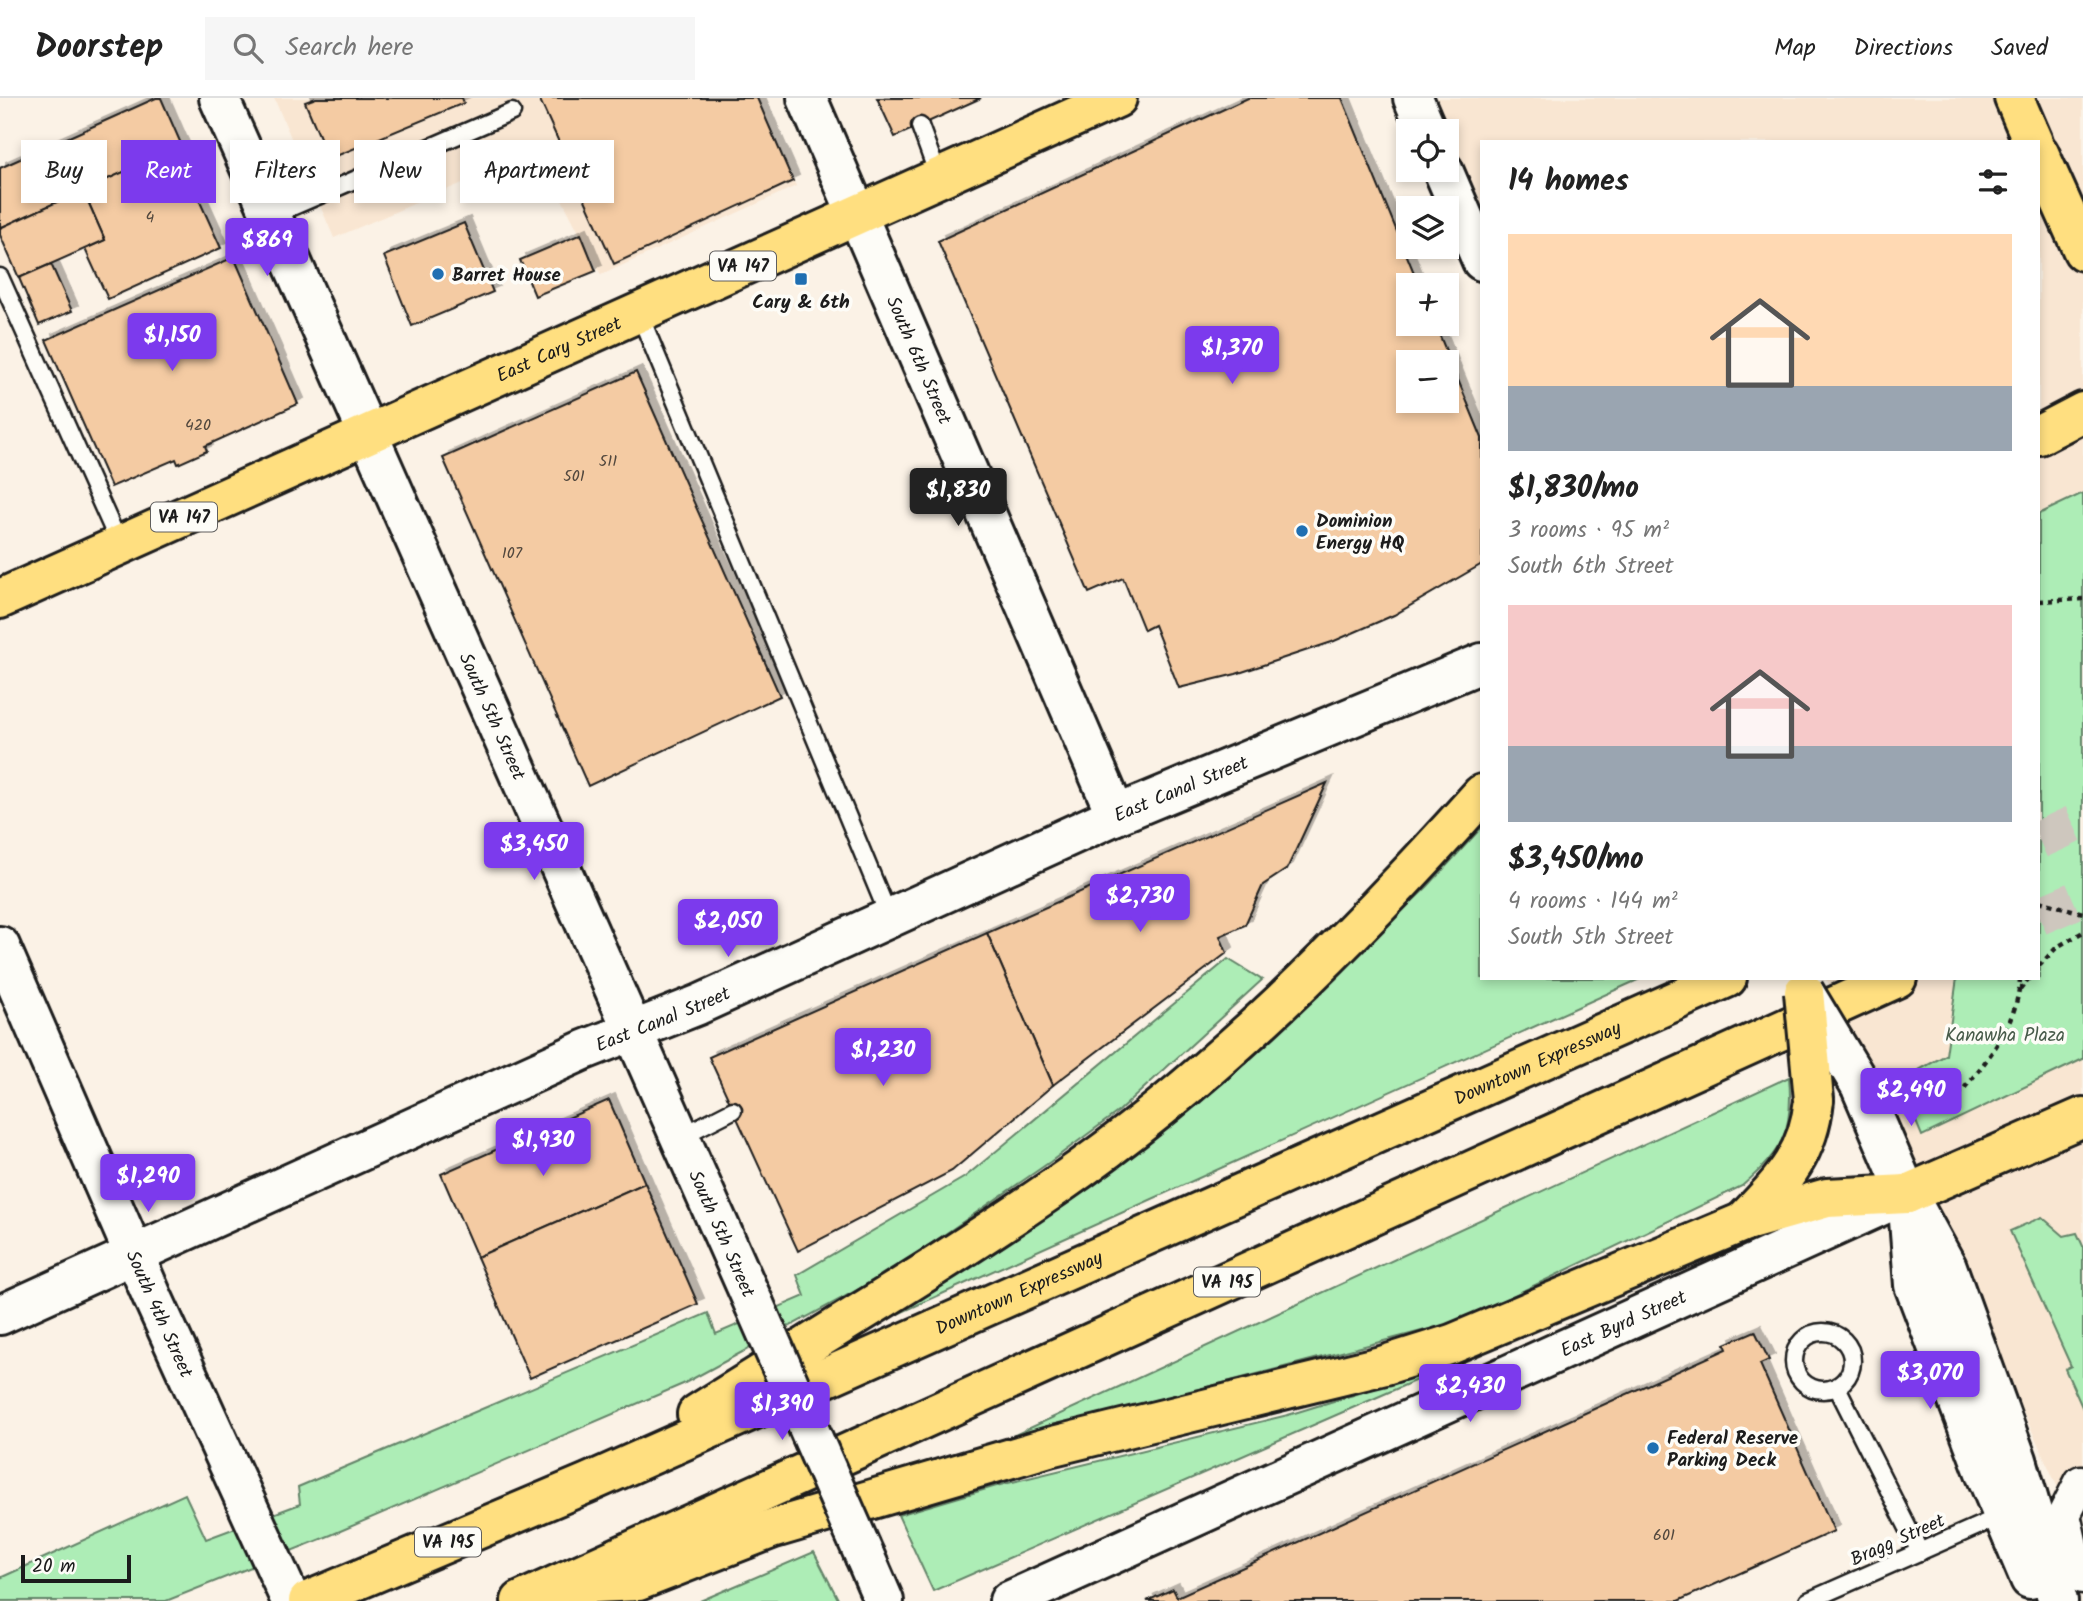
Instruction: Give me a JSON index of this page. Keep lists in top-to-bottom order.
{
  "streets": {
    "main road": [
      "VA 147",
      "East Cary Street",
      "South 6th Street",
      "South 5th Street",
      "East Canal Street",
      "Downtown Expressway",
      "VA 195",
      "South 4th Street",
      "East Byrd Street"
    ],
    "lane": ["Bragg Street"]
  },
  "crossings": [
    ["East Cary Street", "South 6th Street"],
    ["East Cary Street", "South 5th Street"],
    ["South 6th Street", "East Canal Street"],
    ["South 5th Street", "East Canal Street"],
    ["East Canal Street", "South 4th Street"]
  ],
  "parks": ["Kanawha Plaza"],
  "places": {
    "other": ["Barret House", "Dominion Energy HQ", "Federal Reserve Parking Deck"],
    "transit": ["Cary & 6th"]
  },
  "house_numbers": [
    "4",
    "420",
    "511",
    "501",
    "107",
    "601"
  ],
  "scale_bar": "20 m",
  "page": {
    "header": "Doorstep",
    "search": "Search here",
    "nav": ["Map", "Directions", "Saved"],
    "map_buttons": ["+", "−"],
    "chip": [
      "Buy",
      "Rent",
      "Filters",
      "New",
      "Apartment"
    ],
    "heading": "14 homes",
    "price": [
      "$869",
      "$1,150",
      "$1,370",
      "$1,830",
      "$3,450",
      "$2,730",
      "$2,050",
      "$1,230",
      "$2,490",
      "$1,930",
      "$1,290",
      "$3,070",
      "$2,430",
      "$1,390"
    ],
    "list": [
      {
        "name": "$1,830/mo",
        "note": "3 rooms · 95 m² · South 6th Street"
      },
      {
        "name": "$3,450/mo",
        "note": "4 rooms · 144 m² · South 5th Street"
      }
    ],
    "scale": "20 m"
  }
}
